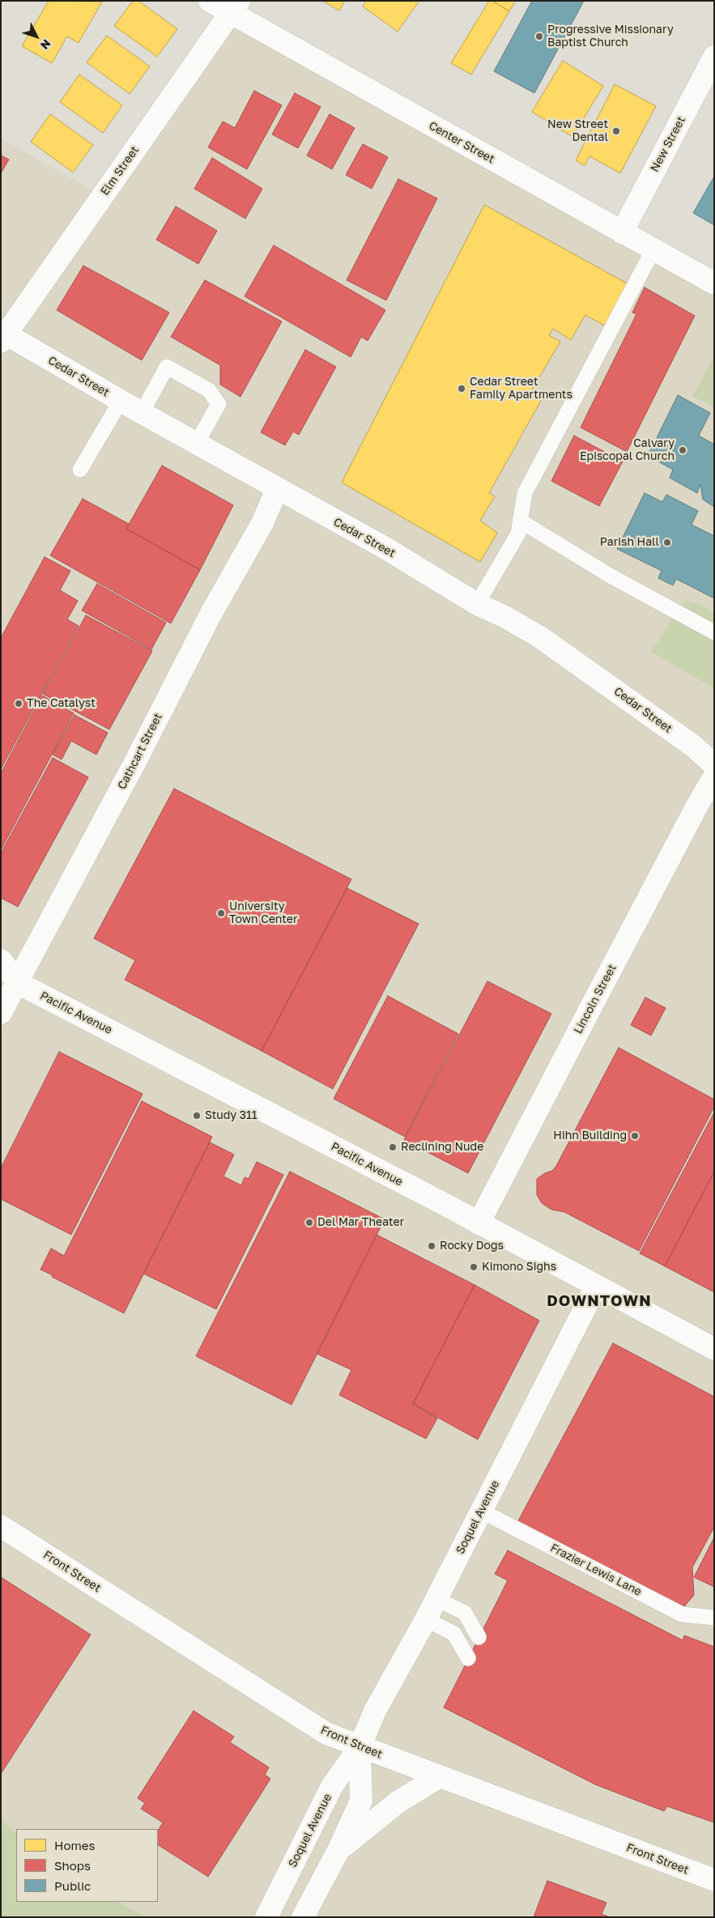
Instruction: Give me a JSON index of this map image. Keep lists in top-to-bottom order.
{
  "streets": {
    "street": [
      "Center Street",
      "New Street",
      "Elm Street",
      "Cedar Street",
      "Cathcart Street",
      "Lincoln Street",
      "Pacific Avenue",
      "Soquel Avenue",
      "Front Street"
    ],
    "lane": ["Frazier Lewis Lane"]
  },
  "crossings": [
    ["Center Street", "New Street"],
    ["Center Street", "Elm Street"],
    ["Elm Street", "Cedar Street"],
    ["Cedar Street", "Cathcart Street"],
    ["Cathcart Street", "Pacific Avenue"],
    ["Lincoln Street", "Pacific Avenue"],
    ["Pacific Avenue", "Soquel Avenue"],
    ["Soquel Avenue", "Frazier Lewis Lane"],
    ["Soquel Avenue", "Front Street"]
  ],
  "districts": ["DOWNTOWN"],
  "places": [
    "Progressive Missionary Baptist Church",
    "New Street Dental",
    "Cedar Street Family Apartments",
    "Calvary Episcopal Church",
    "Parish Hall",
    "The Catalyst",
    "University Town Center",
    "Study 311",
    "Hihn Building",
    "Reclining Nude",
    "Del Mar Theater",
    "Rocky Dogs",
    "Kimono Sighs"
  ],
  "legend": ["Homes", "Shops", "Public"],
  "north": "bottom right"
}
